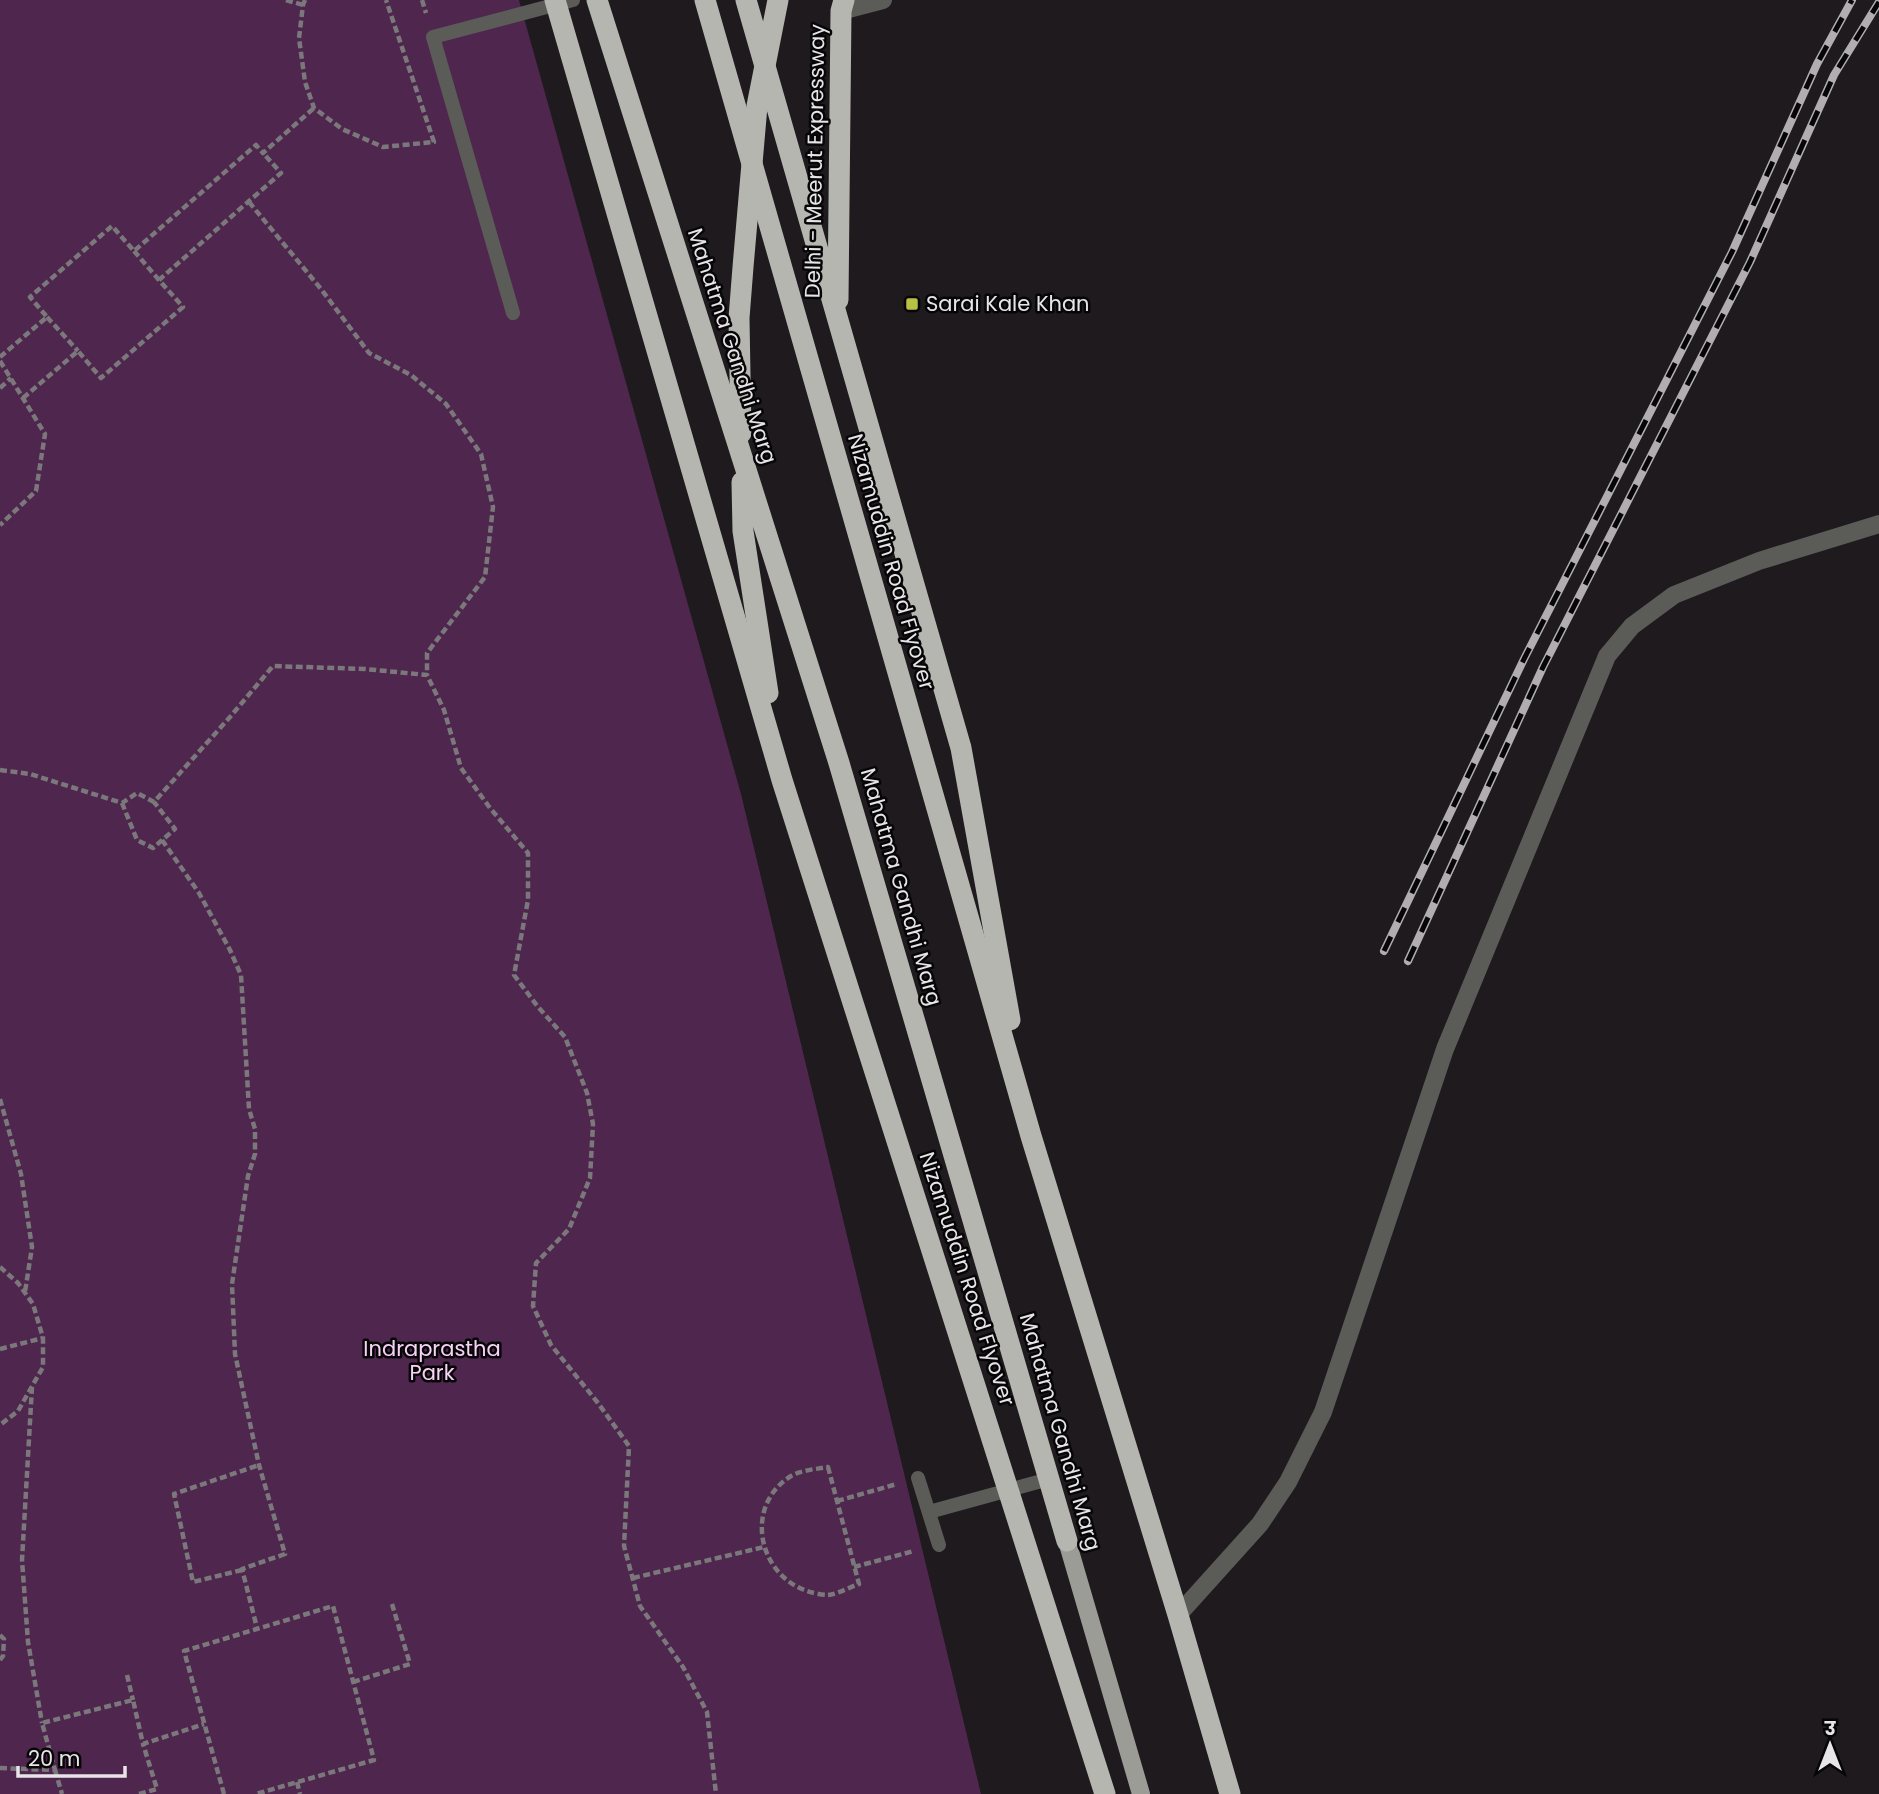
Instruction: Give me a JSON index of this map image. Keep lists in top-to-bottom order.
{
  "streets": {
    "highway": ["Delhi - Meerut Expressway", "Mahatma Gandhi Marg", "Nizamuddin Road Flyover"]
  },
  "crossings": [
    ["Delhi - Meerut Expressway", "Nizamuddin Road Flyover"]
  ],
  "parks": ["Indraprastha Park"],
  "places": {
    "transit": ["Sarai Kale Khan"]
  },
  "scale_bar": "20 m",
  "north": "top"
}
